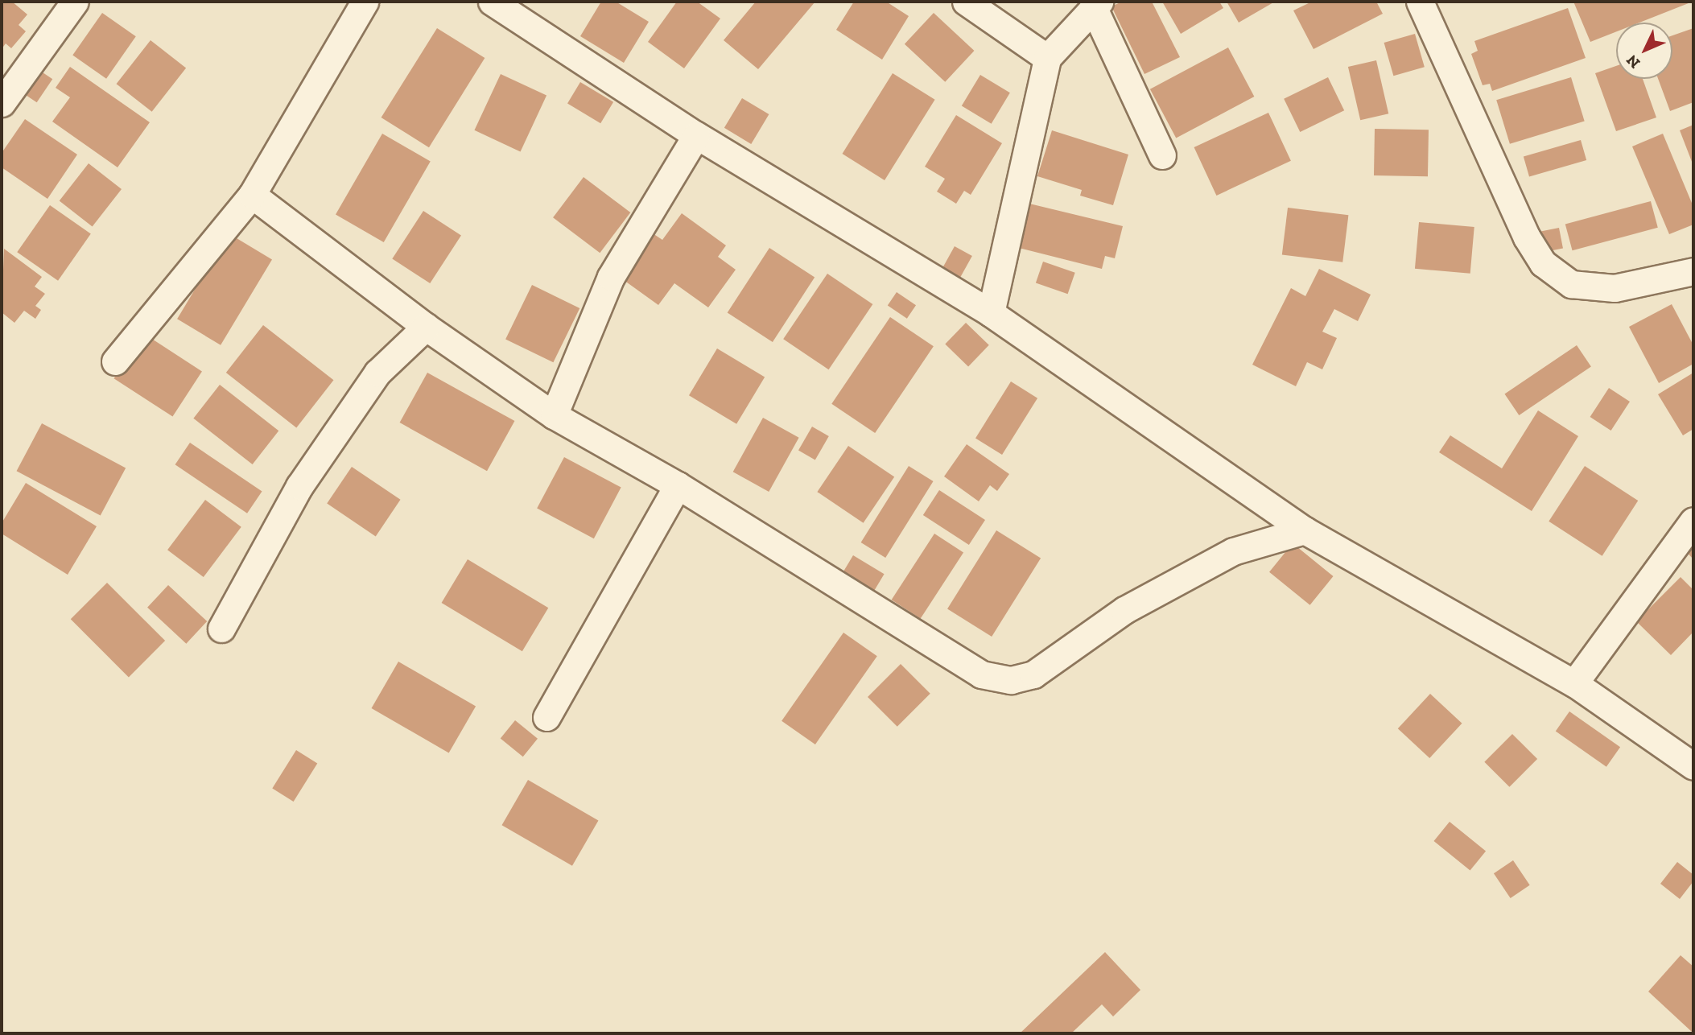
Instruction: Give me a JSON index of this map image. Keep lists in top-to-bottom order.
{
  "north": "bottom left"
}
